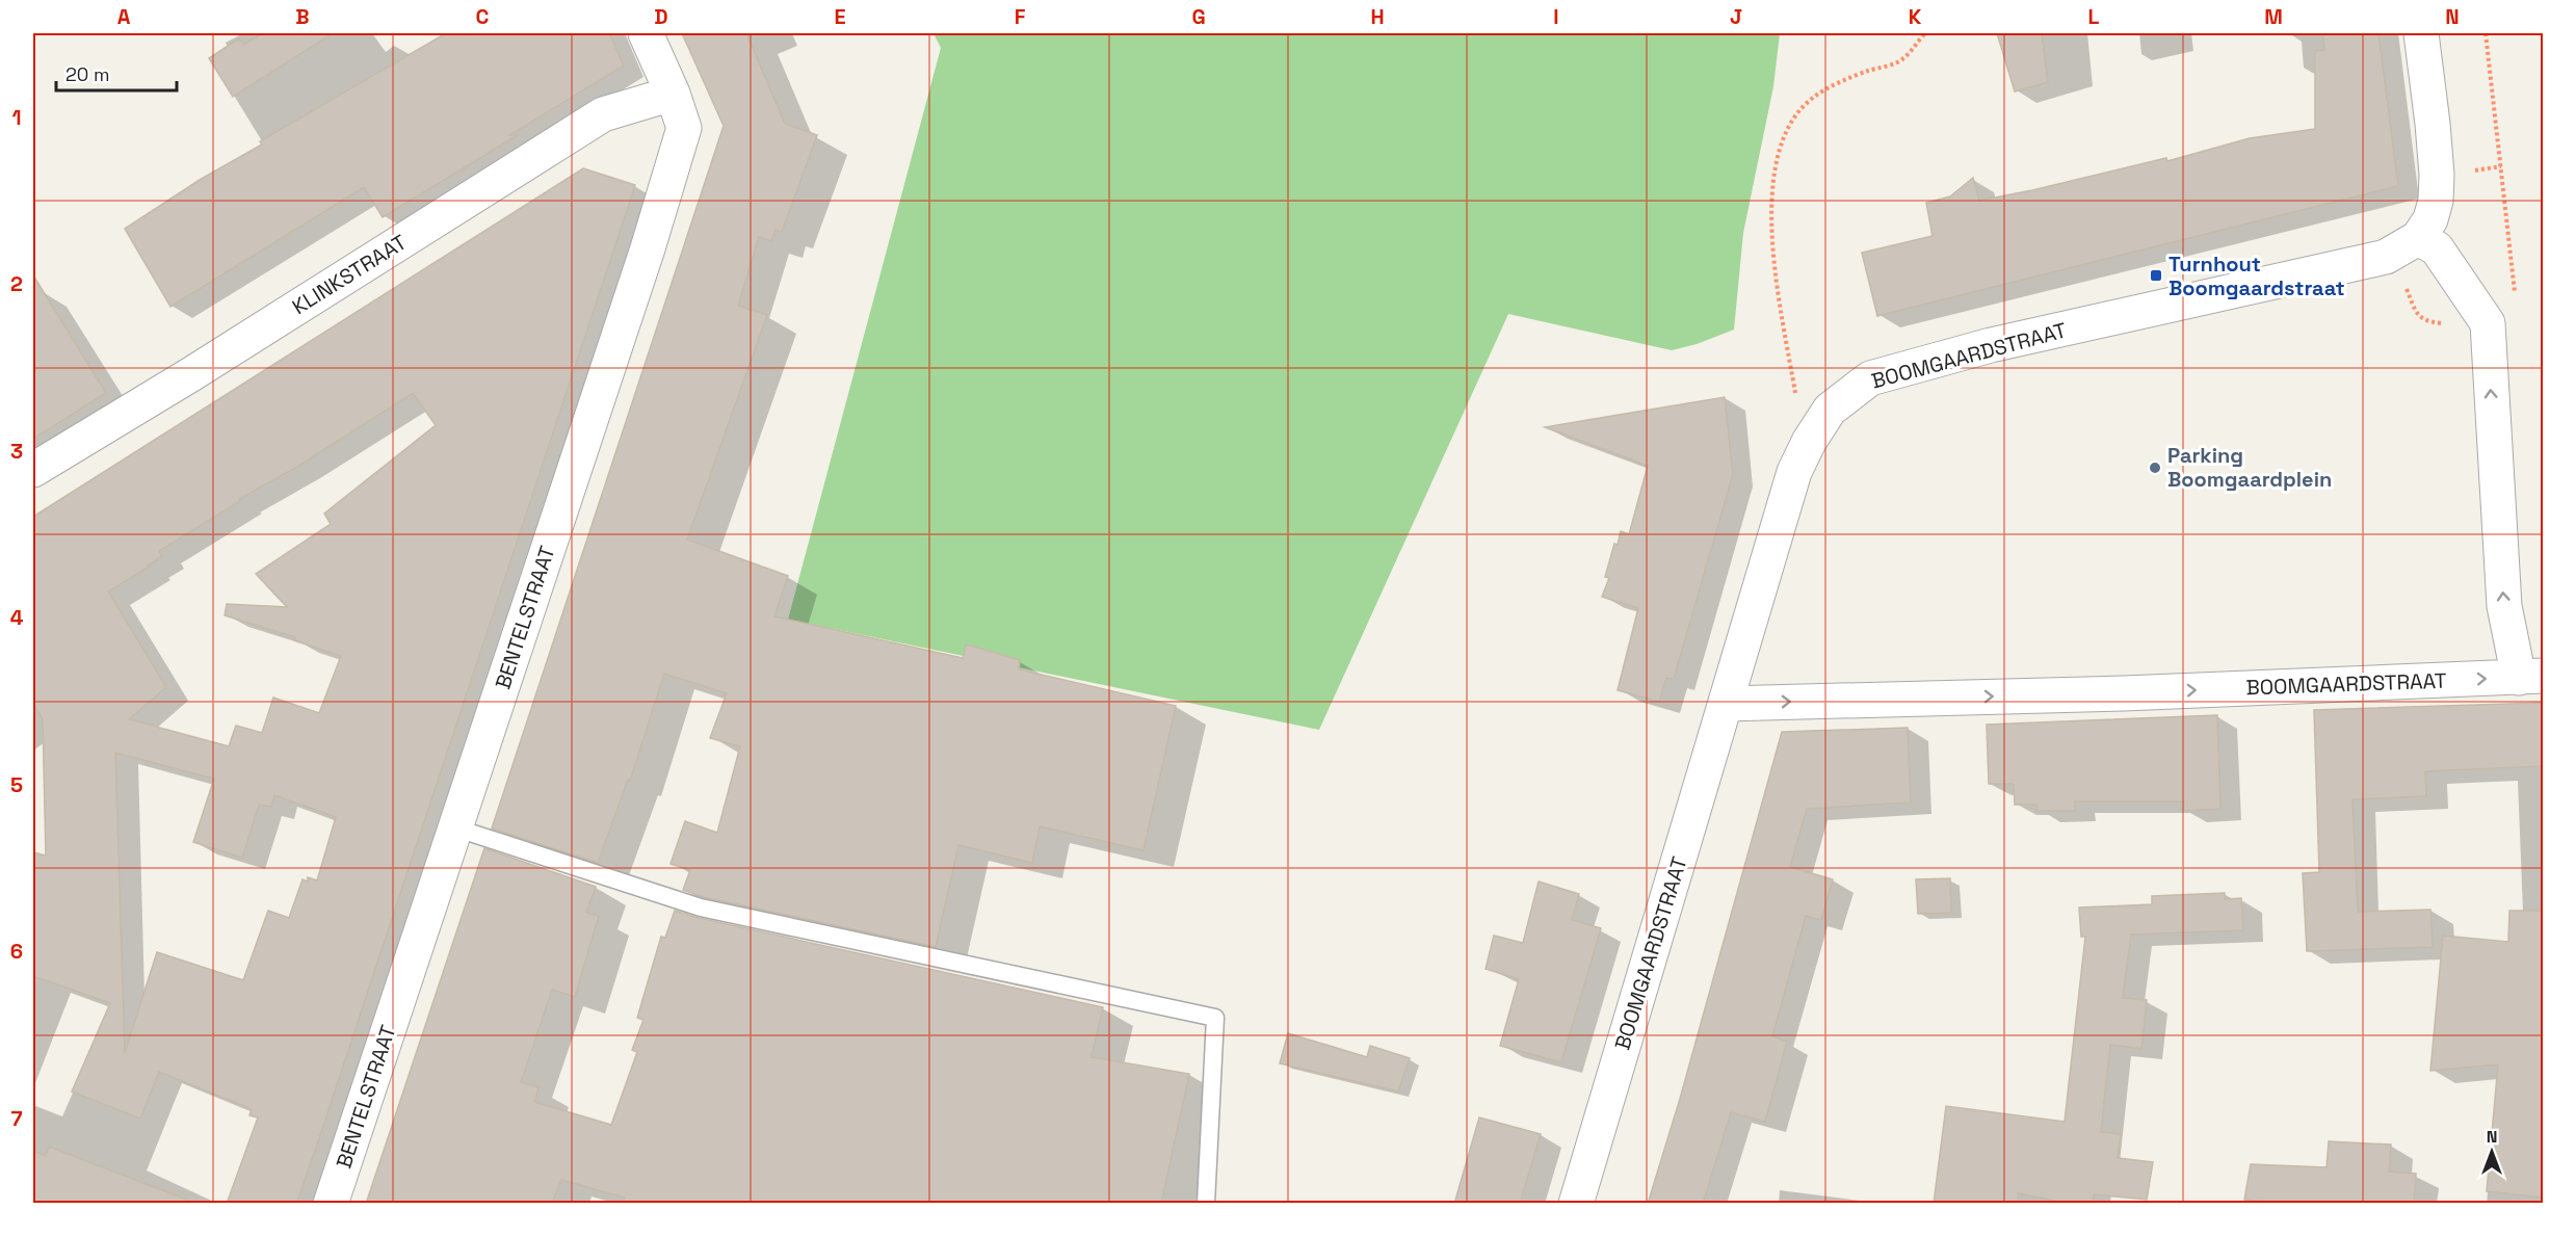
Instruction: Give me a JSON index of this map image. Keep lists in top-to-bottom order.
{
  "streets": {
    "street": ["KLINKSTRAAT", "BOOMGAARDSTRAAT", "BENTELSTRAAT"]
  },
  "crossings": [
    ["KLINKSTRAAT", "BENTELSTRAAT"]
  ],
  "places": {
    "transit": ["Turnhout Boomgaardstraat"],
    "other": ["Parking Boomgaardplein"]
  },
  "scale_bar": "20 m",
  "north": "top",
  "grid": {
    "columns": [
      "A",
      "B",
      "C",
      "D",
      "E",
      "F",
      "G",
      "H",
      "I",
      "J",
      "K",
      "L",
      "M",
      "N"
    ],
    "rows": [
      "1",
      "2",
      "3",
      "4",
      "5",
      "6",
      "7"
    ]
  }
}
